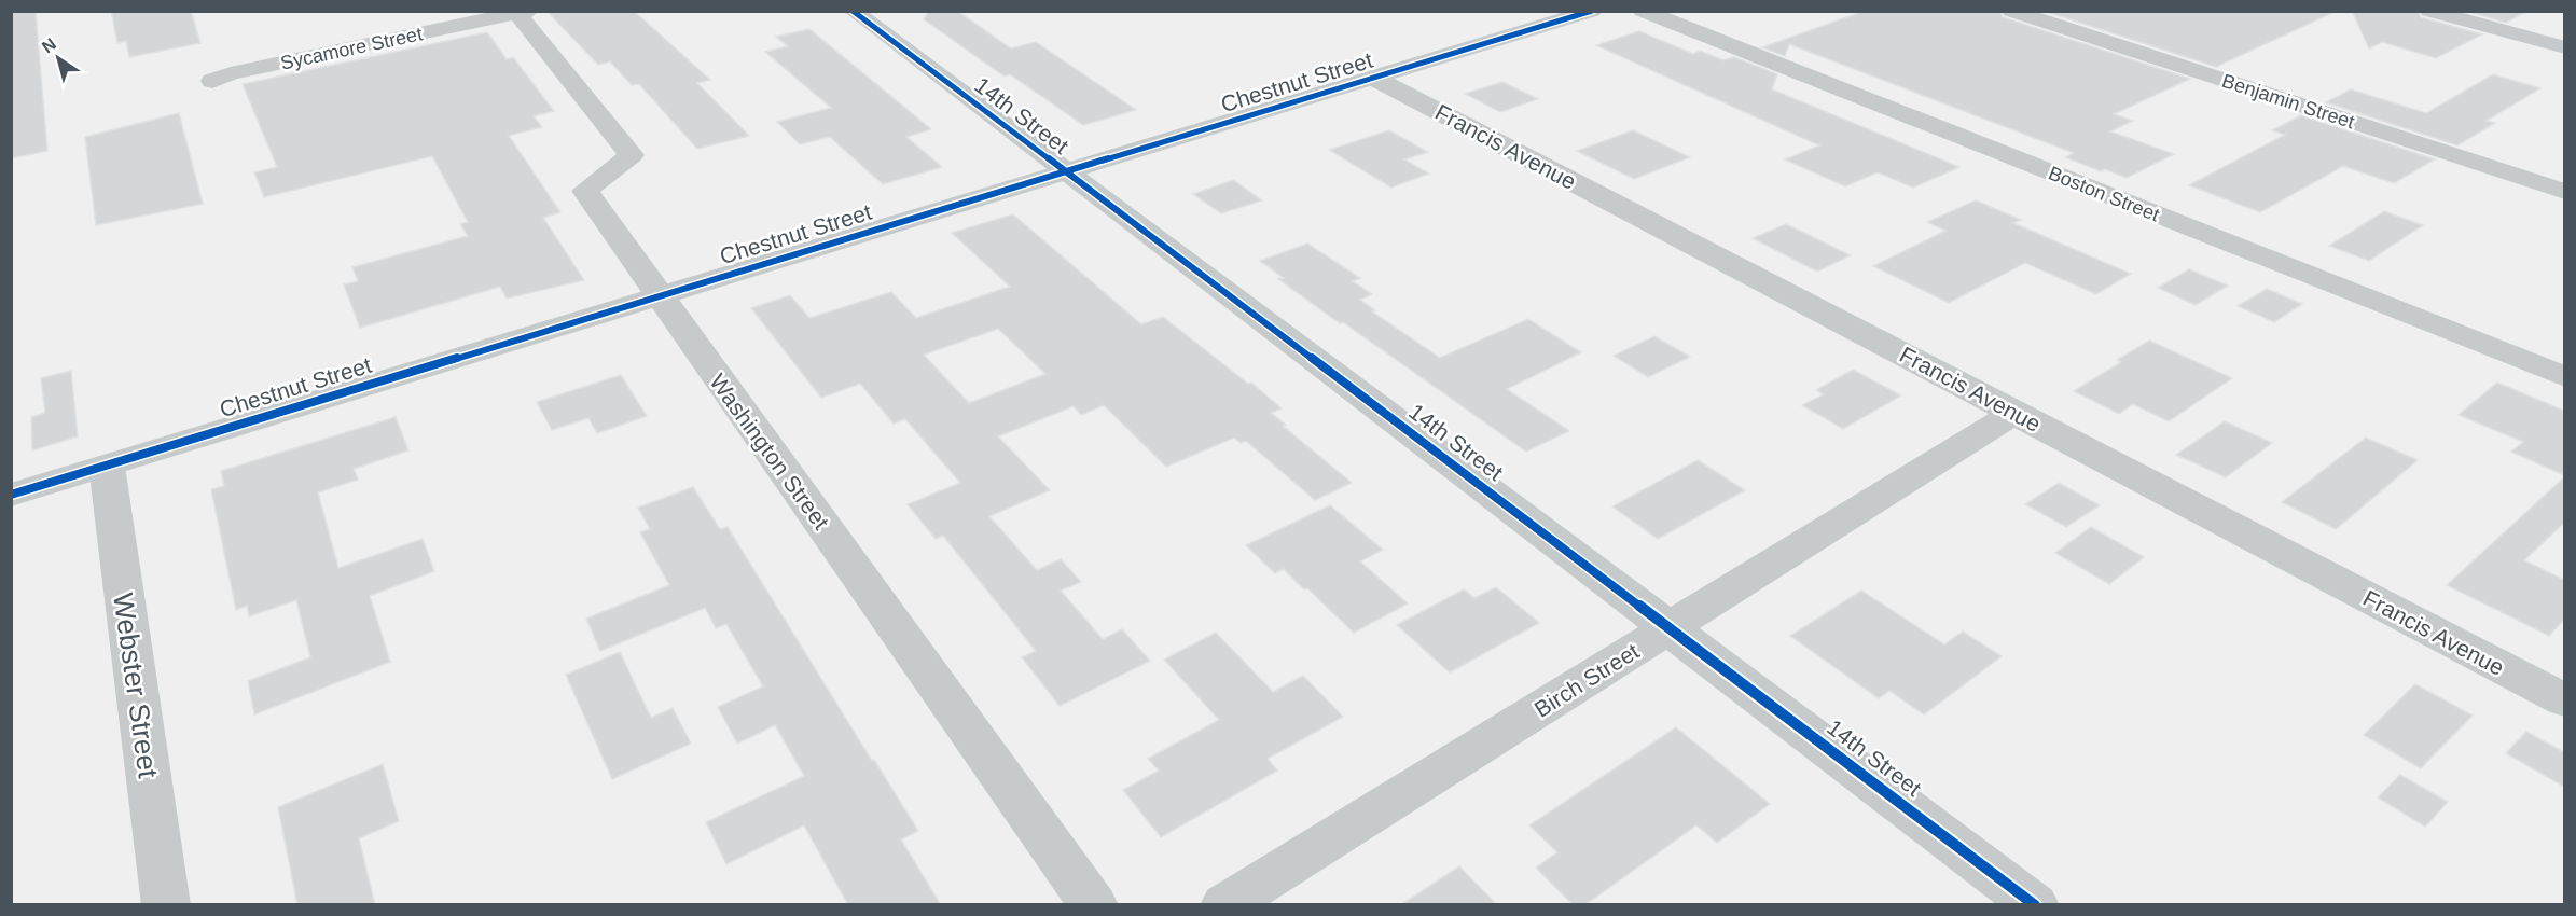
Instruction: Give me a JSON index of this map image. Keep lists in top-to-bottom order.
{
  "streets": {
    "street": [
      "Sycamore Street",
      "Chestnut Street",
      "Benjamin Street",
      "14th Street",
      "Francis Avenue",
      "Boston Street",
      "Washington Street",
      "Birch Street",
      "Webster Street"
    ]
  },
  "crossings": [
    ["Sycamore Street", "Washington Street"],
    ["Chestnut Street", "14th Street"],
    ["Chestnut Street", "Francis Avenue"],
    ["Chestnut Street", "Washington Street"],
    ["Chestnut Street", "Webster Street"],
    ["14th Street", "Birch Street"],
    ["Francis Avenue", "Birch Street"]
  ],
  "north": "top left"
}
